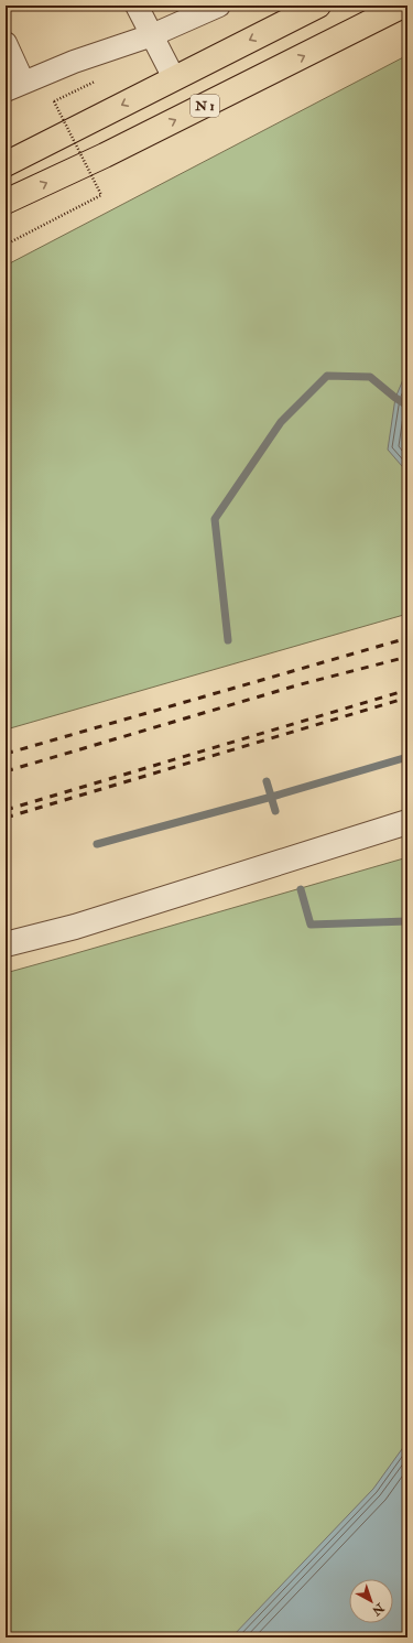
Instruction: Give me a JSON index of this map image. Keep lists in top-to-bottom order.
{
  "streets": {
    "highway": ["N 1"]
  },
  "north": "bottom right"
}
